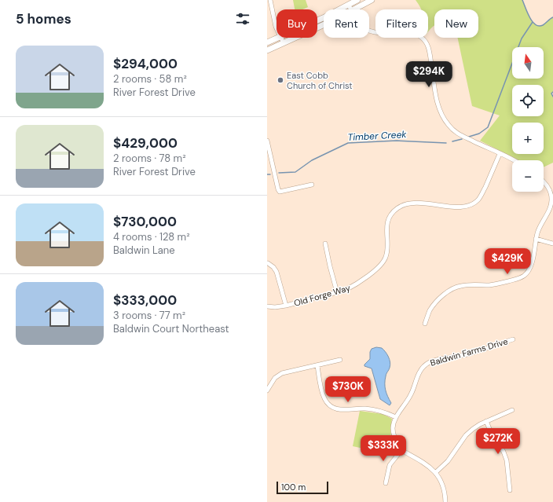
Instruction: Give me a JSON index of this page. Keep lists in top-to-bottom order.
{
  "streets": {
    "street": ["Old Forge Way", "Baldwin Farms Drive"]
  },
  "water": ["Timber Creek"],
  "places": ["East Cobb Church of Christ"],
  "scale_bar": "100 m",
  "north": "top",
  "page": {
    "heading": "5 homes",
    "chip": [
      "Buy",
      "Rent",
      "Filters",
      "New"
    ],
    "list": [
      {
        "name": "$294,000",
        "note": "2 rooms · 58 m² · River Forest Drive"
      },
      {
        "name": "$429,000",
        "note": "2 rooms · 78 m² · River Forest Drive"
      },
      {
        "name": "$730,000",
        "note": "4 rooms · 128 m² · Baldwin Lane"
      },
      {
        "name": "$333,000",
        "note": "3 rooms · 77 m² · Baldwin Court Northeast"
      }
    ],
    "map_buttons": ["+", "−"],
    "price": [
      "$294K",
      "$429K",
      "$730K",
      "$272K",
      "$333K"
    ],
    "scale": "100 m"
  }
}
